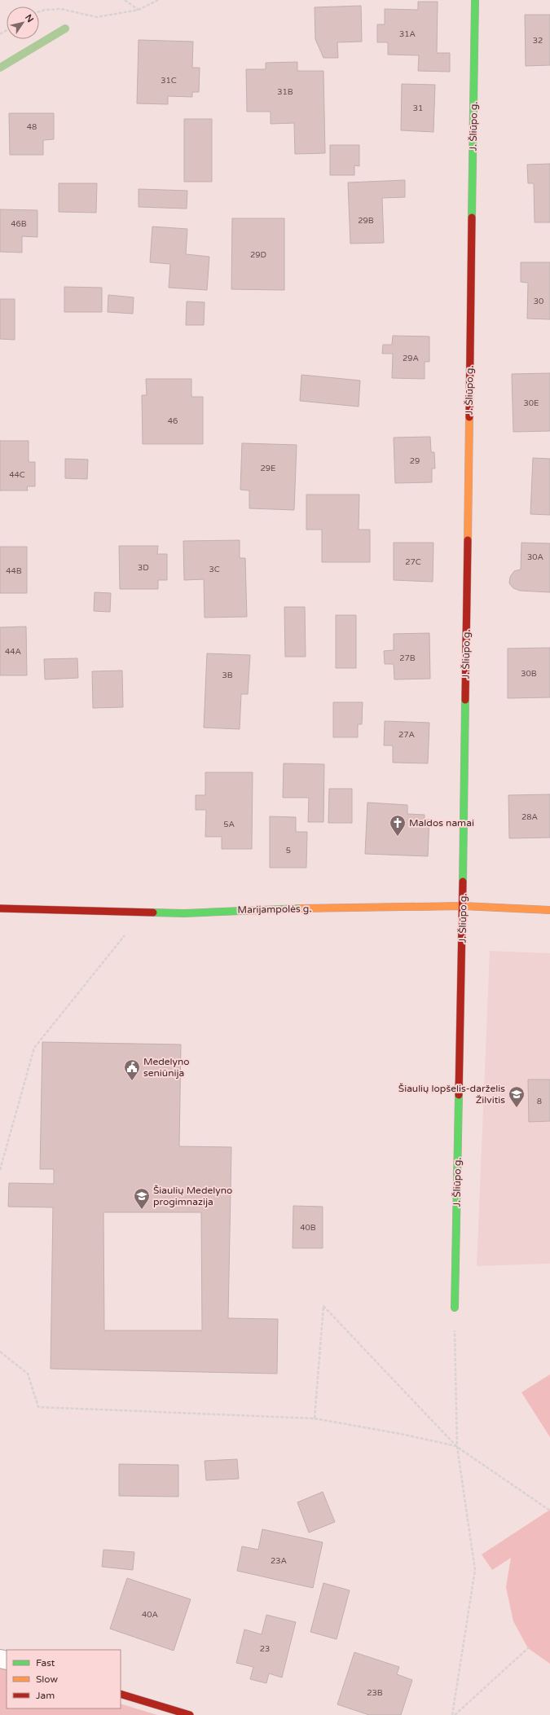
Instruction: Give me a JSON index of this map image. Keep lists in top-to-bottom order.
{
  "streets": {
    "street": ["J. Šliūpo g.", "Marijampolės g."]
  },
  "crossings": [
    ["J. Šliūpo g.", "Marijampolės g."]
  ],
  "places": {
    "church": ["Maldos namai"],
    "public building": ["Medelyno seniūnija"],
    "school or university": ["Šiaulių lopšelis-darželis Žilvitis", "Šiaulių Medelyno progimnazija"]
  },
  "house_numbers": [
    "31A",
    "32",
    "31C",
    "31B",
    "31",
    "48",
    "29B",
    "46B",
    "29D",
    "30",
    "29A",
    "30E",
    "46",
    "29",
    "29E",
    "44C",
    "30A",
    "27C",
    "3D",
    "3C",
    "44B",
    "44A",
    "27B",
    "30B",
    "3B",
    "27A",
    "28A",
    "5A",
    "5",
    "8",
    "40B",
    "23A",
    "40A",
    "23",
    "23B"
  ],
  "legend": ["Fast", "Slow", "Jam"],
  "north": "top right"
}
